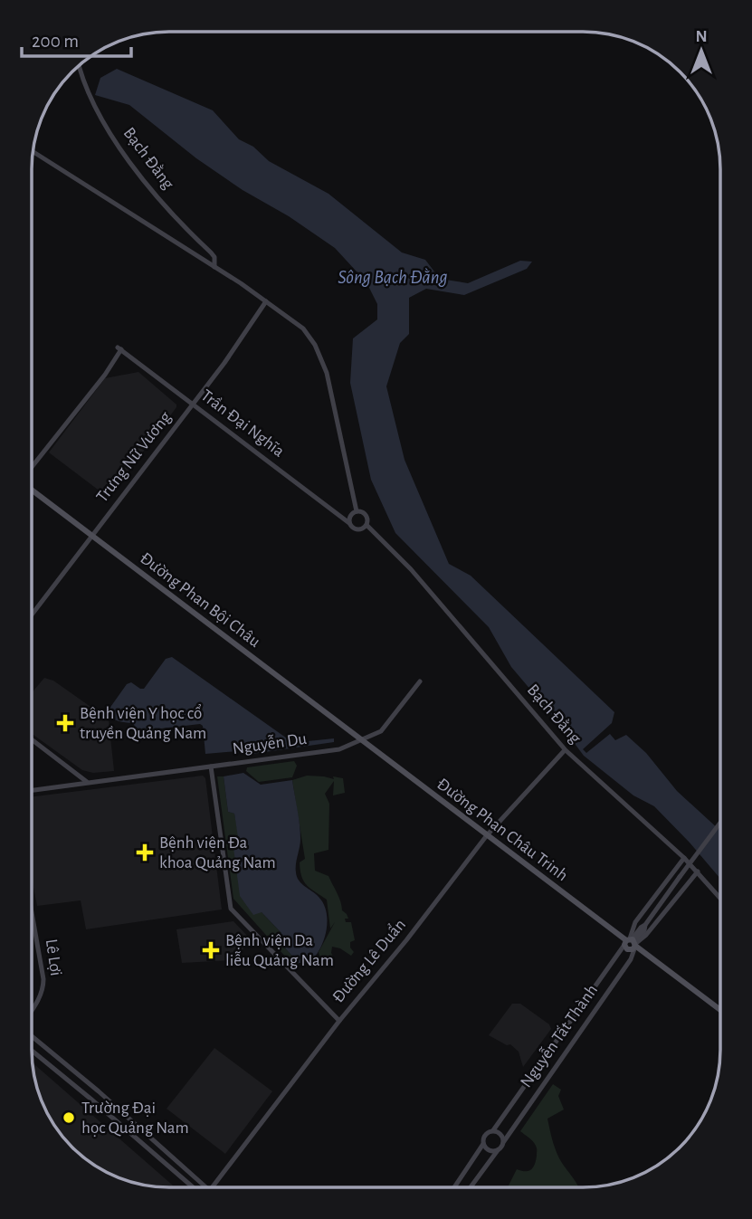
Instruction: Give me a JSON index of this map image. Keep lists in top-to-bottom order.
{
  "streets": {
    "main road": ["Đường Phan Bội Châu", "Đường Phan Châu Trinh"],
    "street": [
      "Bạch Đằng",
      "Trần Đại Nghĩa",
      "Trưng Nữ Vương",
      "Nguyễn Du",
      "Lê Lợi",
      "Đường Lê Duẩn",
      "Nguyễn Tất Thành"
    ]
  },
  "crossings": [
    ["Bạch Đằng", "Trần Đại Nghĩa"],
    ["Bạch Đằng", "Đường Lê Duẩn"],
    ["Trần Đại Nghĩa", "Trưng Nữ Vương"],
    ["Trưng Nữ Vương", "Đường Phan Bội Châu"],
    ["Đường Phan Bội Châu", "Nguyễn Du"],
    ["Đường Phan Bội Châu", "Đường Phan Châu Trinh"],
    ["Nguyễn Du", "Đường Phan Châu Trinh"],
    ["Đường Phan Châu Trinh", "Đường Lê Duẩn"],
    ["Đường Phan Châu Trinh", "Nguyễn Tất Thành"]
  ],
  "water": ["Sông Bạch Đằng"],
  "places": {
    "health": ["Bệnh viện Y học cổ truyền Quảng Nam", "Bệnh viện Đa khoa Quảng Nam", "Bệnh viện Da liễu Quảng Nam"],
    "other": ["Trường Đại học Quảng Nam"]
  },
  "scale_bar": "200 m",
  "north": "top"
}
